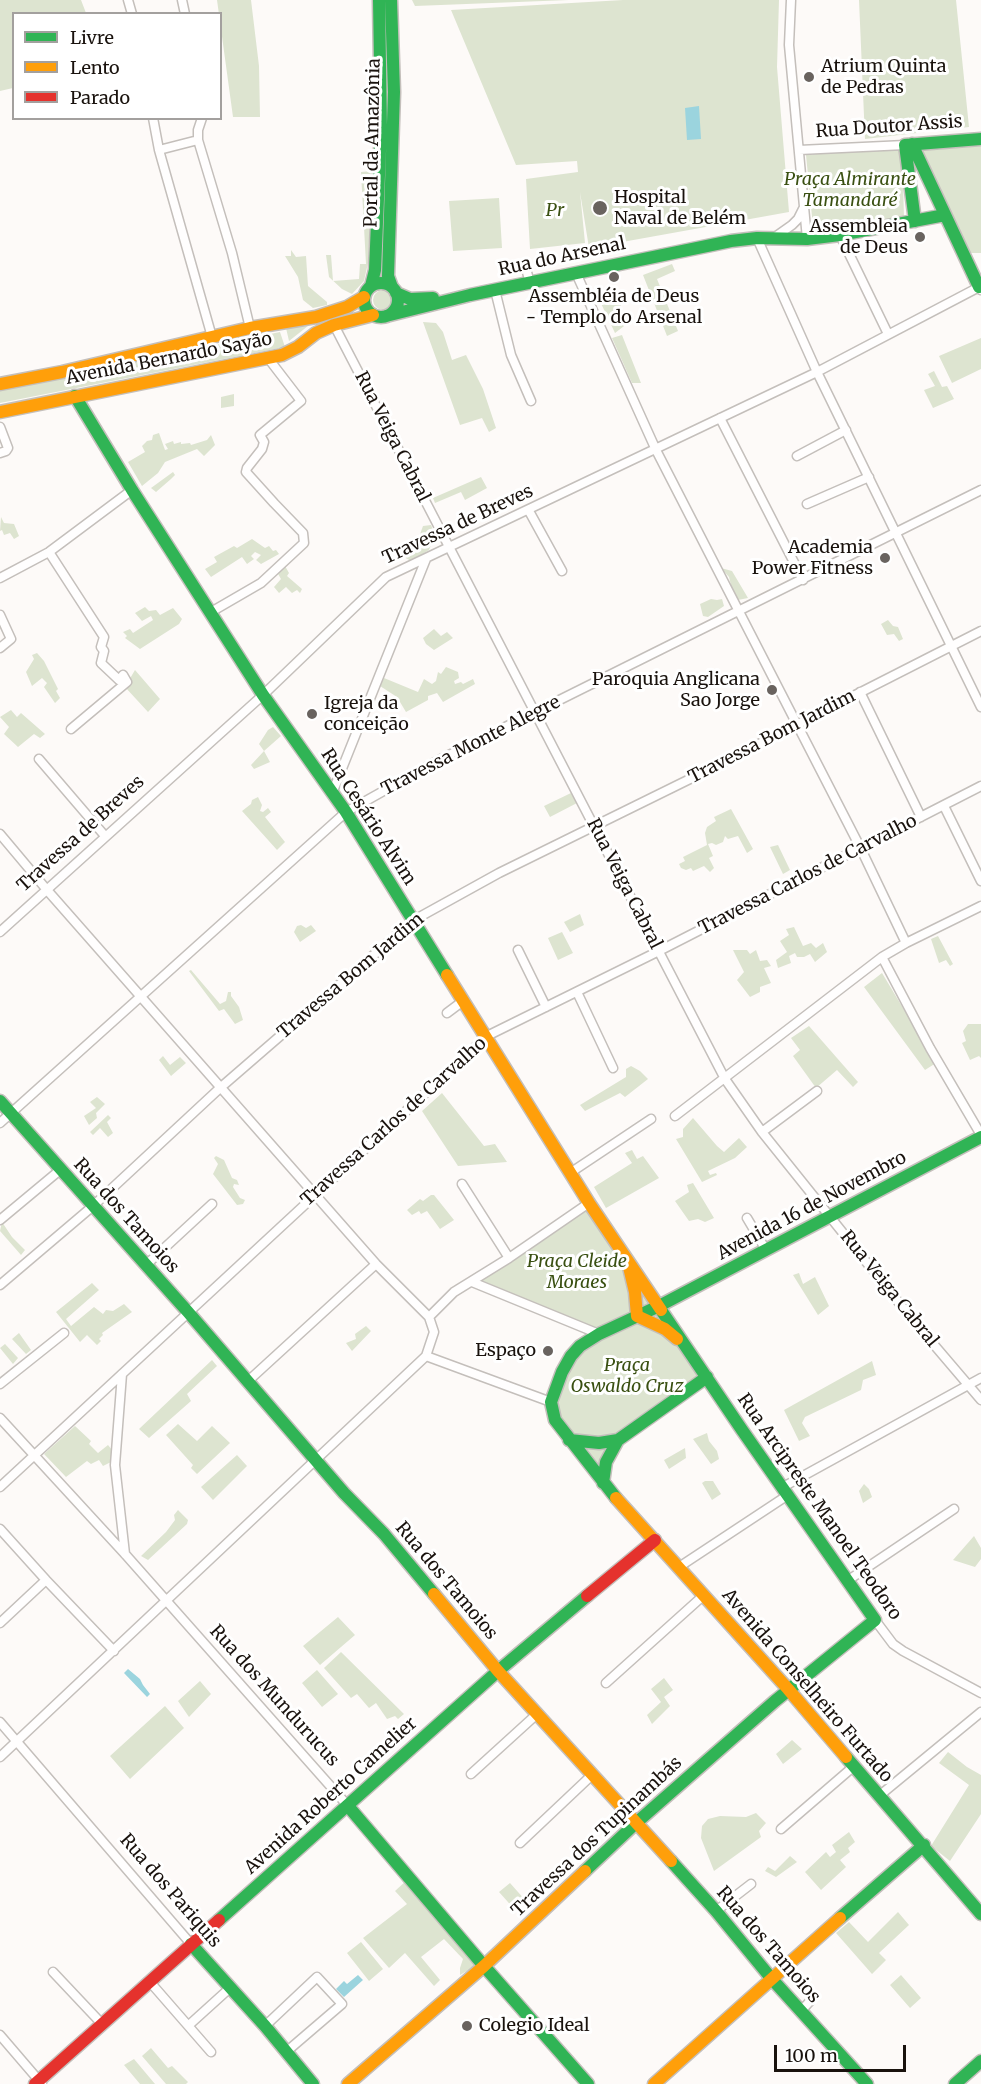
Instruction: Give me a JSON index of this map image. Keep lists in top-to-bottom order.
{
  "streets": {
    "street": [
      "Rua Doutor Assis",
      "Portal da Amazônia",
      "Rua do Arsenal",
      "Avenida Bernardo Sayão",
      "Rua Veiga Cabral",
      "Travessa de Breves",
      "Travessa Bom Jardim",
      "Travessa Monte Alegre",
      "Rua Cesário Alvim",
      "Travessa Carlos de Carvalho",
      "Avenida 16 de Novembro",
      "Rua dos Tamoios",
      "Rua Arcipreste Manoel Teodoro",
      "Avenida Conselheiro Furtado",
      "Rua dos Mundurucus",
      "Avenida Roberto Camelier",
      "Travessa dos Tupinambás",
      "Rua dos Pariquis"
    ]
  },
  "crossings": [
    ["Portal da Amazônia", "Rua do Arsenal"],
    ["Portal da Amazônia", "Avenida Bernardo Sayão"],
    ["Rua do Arsenal", "Avenida Bernardo Sayão"],
    ["Avenida Bernardo Sayão", "Rua Veiga Cabral"],
    ["Avenida Bernardo Sayão", "Rua Cesário Alvim"],
    ["Rua Veiga Cabral", "Travessa de Breves"],
    ["Rua Veiga Cabral", "Travessa Bom Jardim"],
    ["Rua Veiga Cabral", "Travessa Monte Alegre"],
    ["Rua Veiga Cabral", "Travessa Carlos de Carvalho"],
    ["Rua Veiga Cabral", "Avenida 16 de Novembro"],
    ["Travessa de Breves", "Rua Cesário Alvim"],
    ["Travessa Bom Jardim", "Rua Cesário Alvim"],
    ["Travessa Bom Jardim", "Rua dos Tamoios"],
    ["Travessa Monte Alegre", "Rua Cesário Alvim"],
    ["Travessa Monte Alegre", "Rua dos Tamoios"],
    ["Rua Cesário Alvim", "Travessa Carlos de Carvalho"],
    ["Rua Cesário Alvim", "Avenida 16 de Novembro"],
    ["Rua Cesário Alvim", "Rua Arcipreste Manoel Teodoro"],
    ["Rua Cesário Alvim", "Avenida Conselheiro Furtado"],
    ["Travessa Carlos de Carvalho", "Rua dos Tamoios"],
    ["Travessa Carlos de Carvalho", "Rua dos Mundurucus"],
    ["Avenida 16 de Novembro", "Rua Arcipreste Manoel Teodoro"],
    ["Avenida 16 de Novembro", "Avenida Conselheiro Furtado"],
    ["Rua dos Tamoios", "Avenida Roberto Camelier"],
    ["Rua dos Tamoios", "Travessa dos Tupinambás"],
    ["Rua Arcipreste Manoel Teodoro", "Avenida Conselheiro Furtado"],
    ["Rua Arcipreste Manoel Teodoro", "Travessa dos Tupinambás"],
    ["Avenida Conselheiro Furtado", "Avenida Roberto Camelier"],
    ["Avenida Conselheiro Furtado", "Travessa dos Tupinambás"],
    ["Rua dos Mundurucus", "Avenida Roberto Camelier"],
    ["Rua dos Mundurucus", "Travessa dos Tupinambás"],
    ["Avenida Roberto Camelier", "Rua dos Pariquis"]
  ],
  "parks": [
    "Praça Almirante Tamandaré",
    "Pr",
    "Praça Cleide Moraes",
    "Praça Oswaldo Cruz"
  ],
  "places": [
    "Atrium Quinta de Pedras",
    "Hospital Naval de Belém",
    "Assembleia de Deus",
    "Assembléia de Deus - Templo do Arsenal",
    "Academia Power Fitness",
    "Paroquia Anglicana Sao Jorge",
    "Igreja da conceição",
    "Espaço",
    "Colegio Ideal"
  ],
  "legend": ["Livre", "Lento", "Parado"],
  "scale_bar": "100 m"
}
